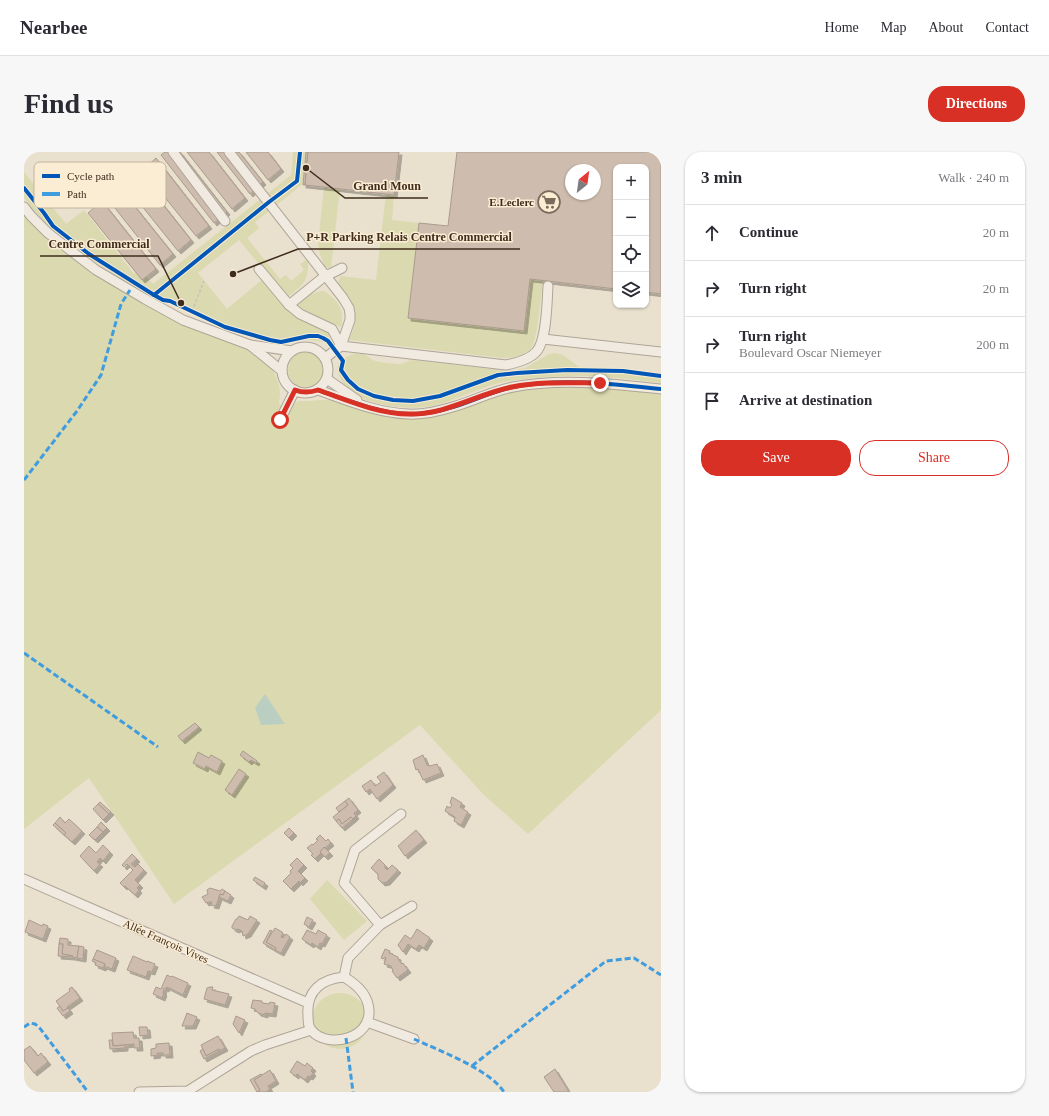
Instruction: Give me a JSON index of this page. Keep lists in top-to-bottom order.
{
  "streets": {
    "street": ["Allée François Vives"]
  },
  "places": {
    "other": ["Grand Moun", "P+R Parking Relais Centre Commercial", "Centre Commercial"],
    "supermarket": ["E.Leclerc"]
  },
  "legend": ["Cycle path", "Path"],
  "north": "top right",
  "page": {
    "header": "Nearbee",
    "nav": [
      "Home",
      "Map",
      "About",
      "Contact"
    ],
    "buttons": [
      "Directions",
      ["Save", "Share"]
    ],
    "title": "Find us",
    "heading": ["3 min", "Walk · 240 m"],
    "map_buttons": ["+", "−"],
    "list": [
      ["Continue", "20 m"],
      ["Turn right", "20 m"],
      ["Turn right", "Boulevard Oscar Niemeyer", "200 m"],
      "Arrive at destination"
    ]
  }
}
